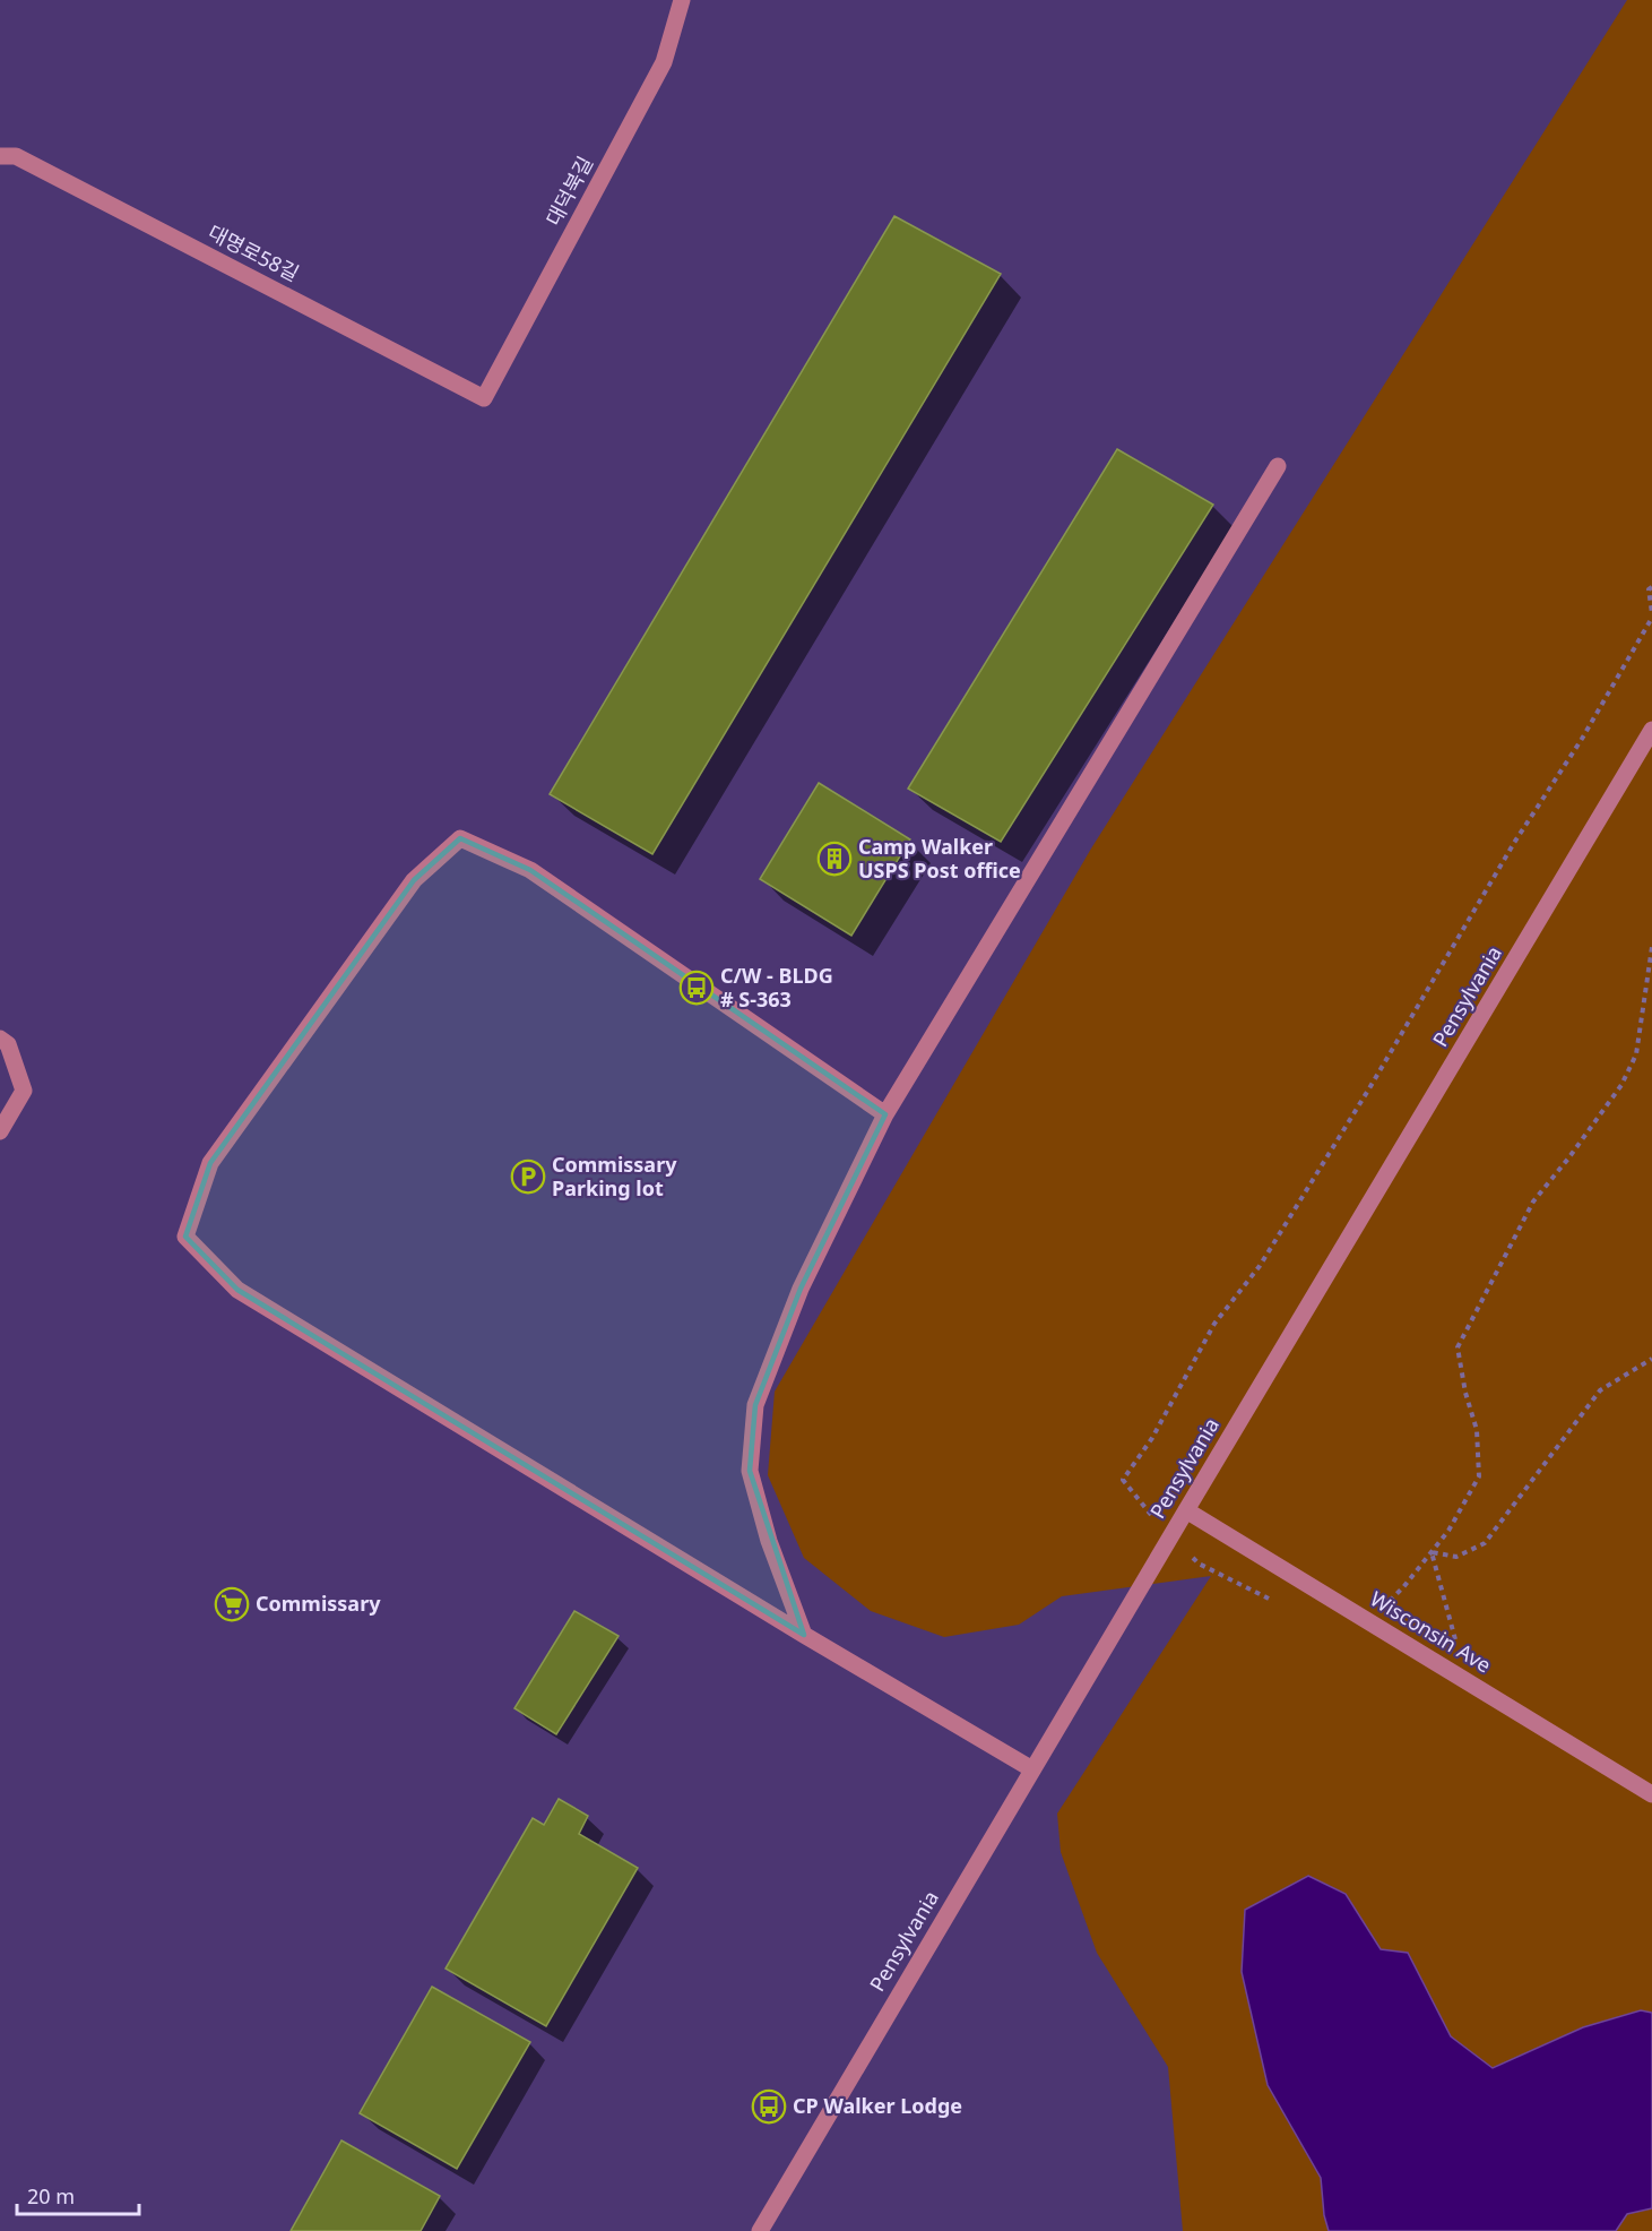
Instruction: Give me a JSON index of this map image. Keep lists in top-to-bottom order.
{
  "streets": {
    "street": [
      "대덕북길",
      "대명로58길",
      "Pensylvania",
      "Wisconsin Ave"
    ]
  },
  "crossings": [
    ["대덕북길", "대명로58길"],
    ["Pensylvania", "Wisconsin Ave"]
  ],
  "places": {
    "building": ["Camp Walker USPS Post office"],
    "bus stop": ["C/W - BLDG # S-363", "CP Walker Lodge"],
    "parking": ["Commissary Parking lot"],
    "supermarket": ["Commissary"]
  },
  "scale_bar": "20 m"
}
